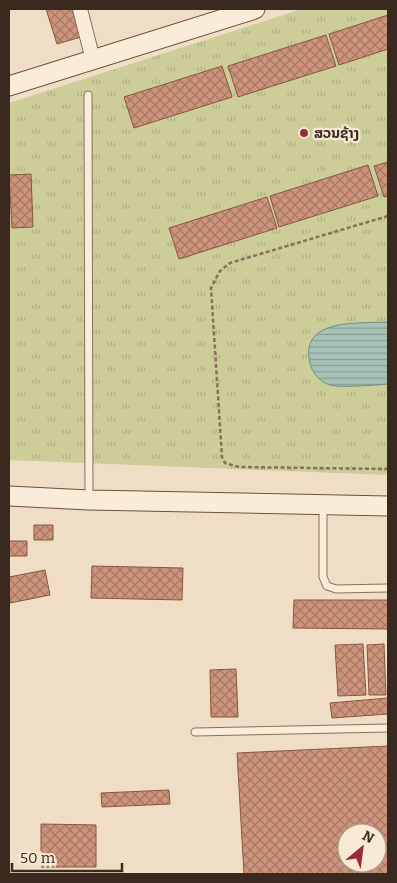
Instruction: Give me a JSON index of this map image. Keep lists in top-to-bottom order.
{
  "places": ["ສວນຊ້າງ"],
  "scale_bar": "50 m",
  "north": "top right"
}
